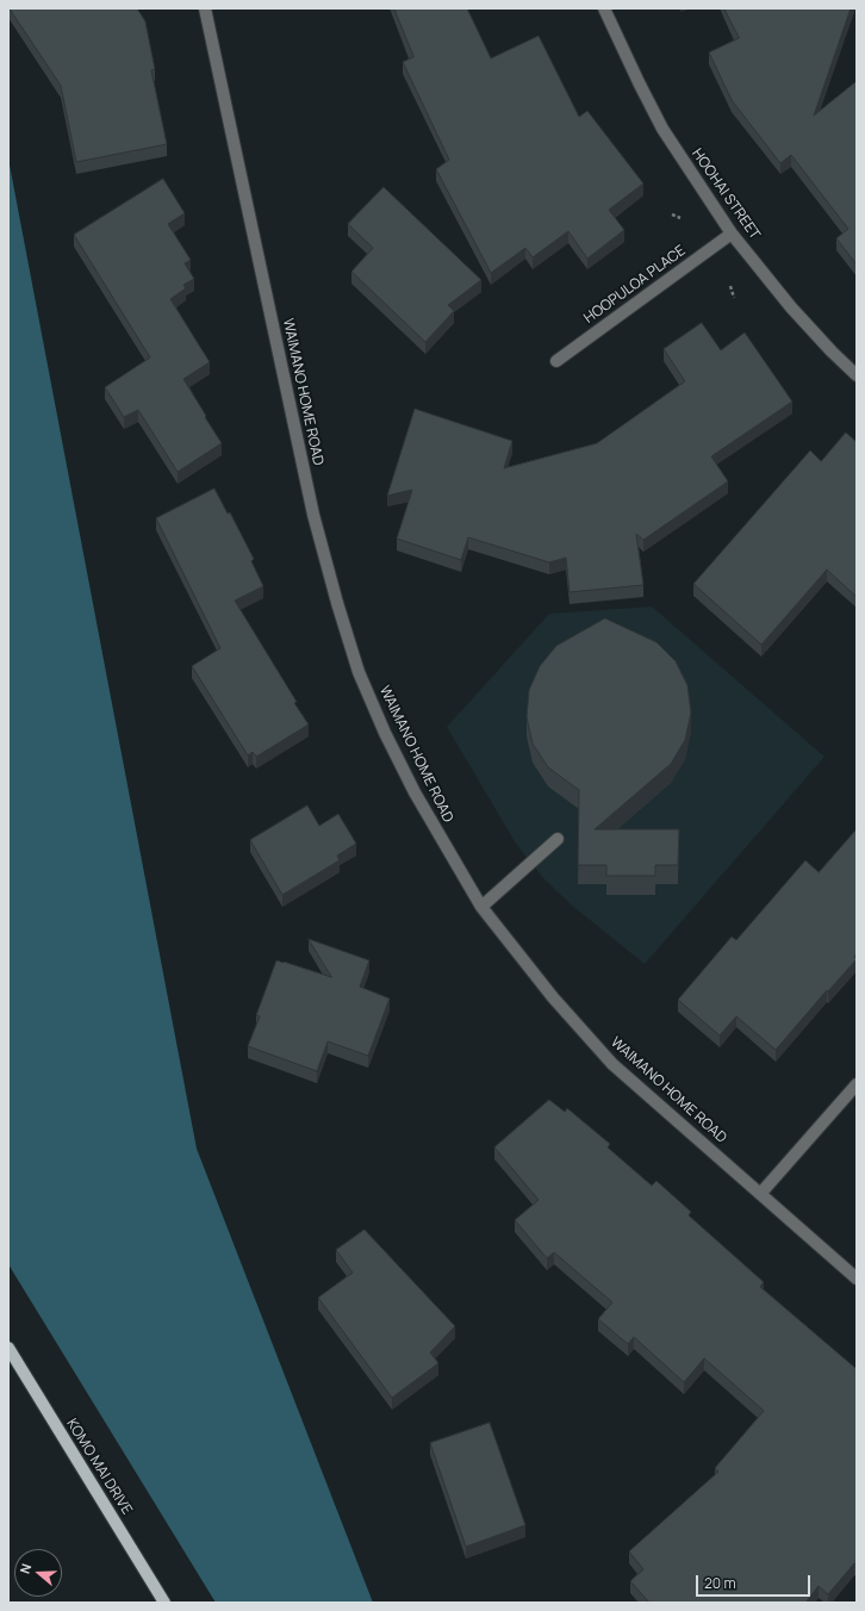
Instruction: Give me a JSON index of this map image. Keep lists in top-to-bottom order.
{
  "streets": {
    "main road": ["KOMO MAI DRIVE"],
    "street": ["HOOHAI STREET", "HOOPULOA PLACE", "WAIMANO HOME ROAD"]
  },
  "crossings": [
    ["HOOHAI STREET", "HOOPULOA PLACE"]
  ],
  "scale_bar": "20 m",
  "north": "left"
}
